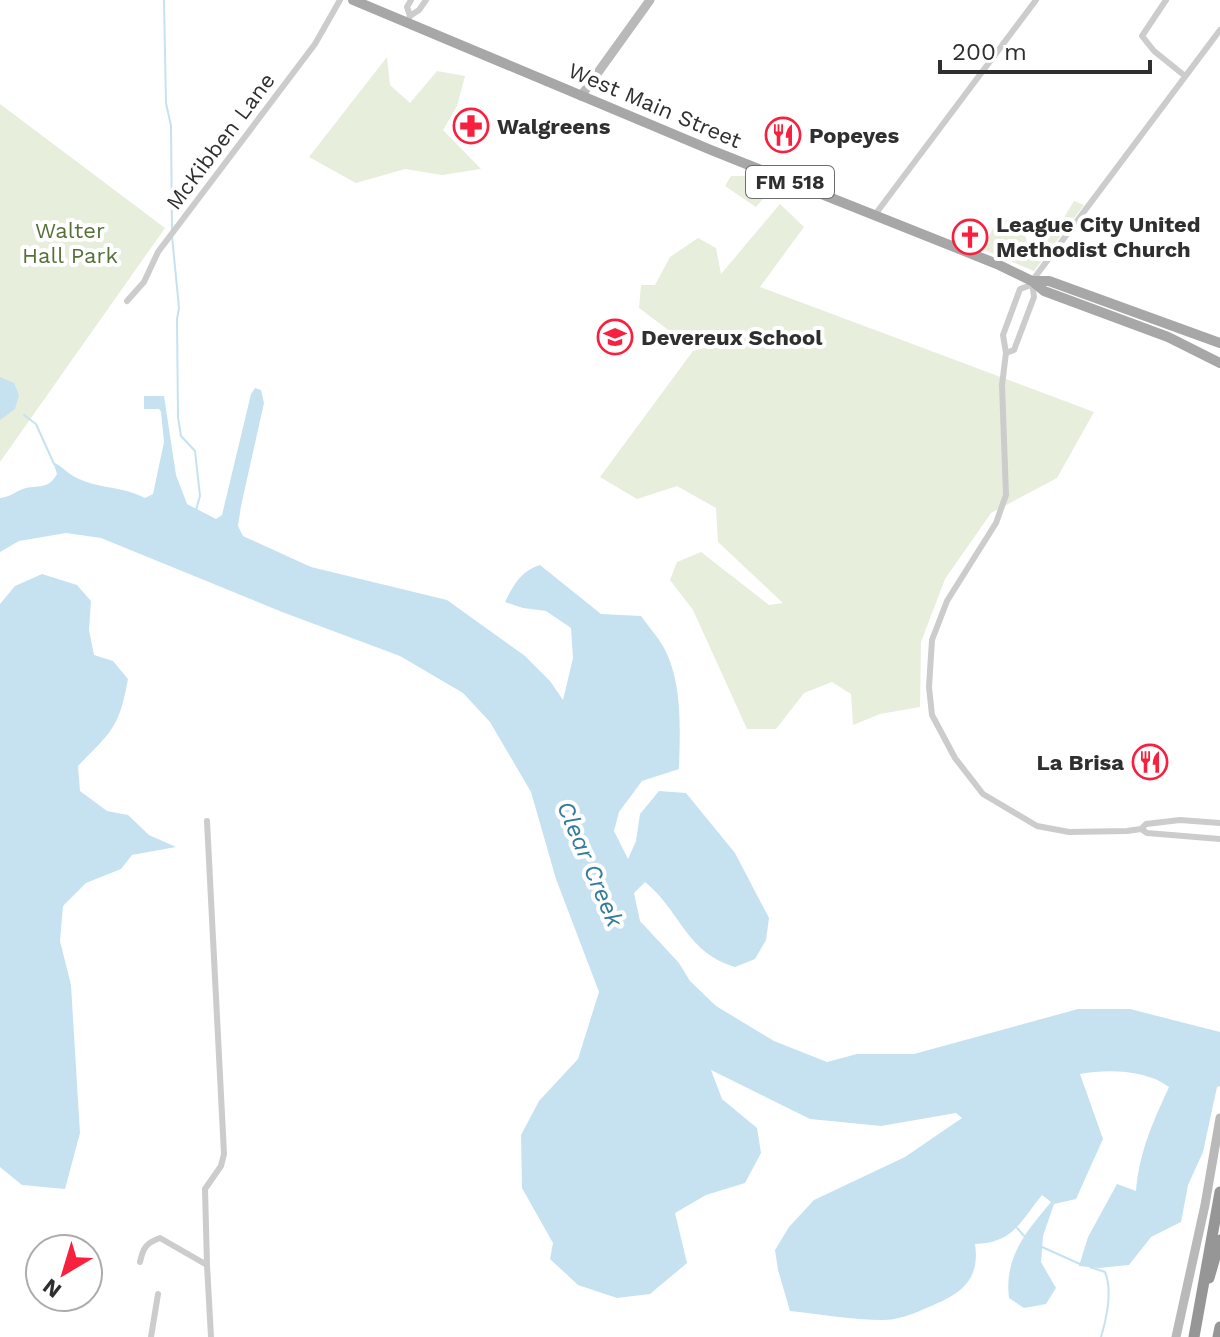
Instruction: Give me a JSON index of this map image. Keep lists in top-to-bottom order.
{
  "streets": {
    "main road": ["West Main Street", "FM 518"],
    "street": ["McKibben Lane"]
  },
  "water": ["Clear Creek"],
  "parks": ["Walter Hall Park"],
  "places": {
    "pharmacy": ["Walgreens"],
    "restaurant": ["Popeyes", "La Brisa"],
    "church": ["League City United Methodist Church"],
    "school or university": ["Devereux School"]
  },
  "scale_bar": "200 m",
  "north": "bottom left"
}
